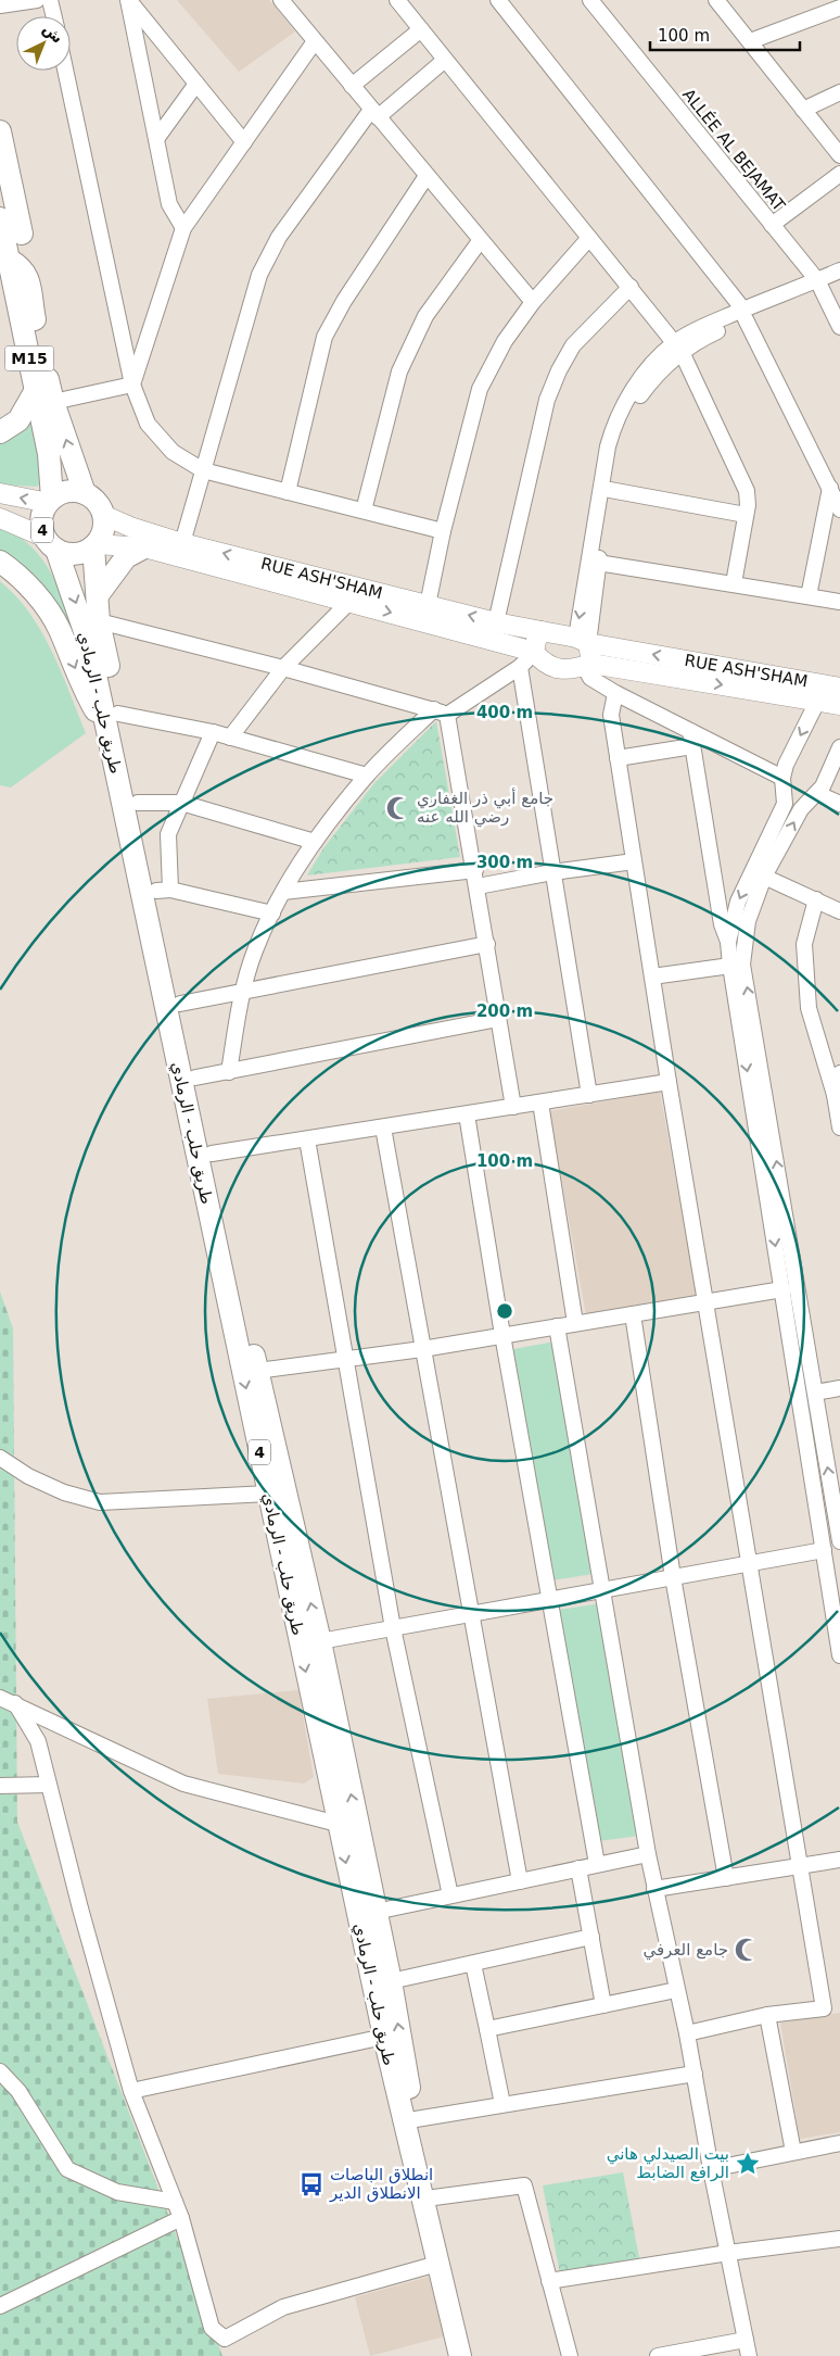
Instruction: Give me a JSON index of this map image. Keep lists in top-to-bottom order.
{
  "streets": {
    "highway": ["M15", "4", "طريق حلب - الرمادي"],
    "main road": ["RUE ASH'SHAM"],
    "street": ["ALLÉE AL BEJAMAT"]
  },
  "crossings": [
    ["M15", "4"],
    ["M15", "RUE ASH'SHAM"],
    ["M15", "طريق حلب - الرمادي"],
    ["4", "RUE ASH'SHAM"],
    ["4", "طريق حلب - الرمادي"],
    ["RUE ASH'SHAM", "طريق حلب - الرمادي"]
  ],
  "places": {
    "mosque": ["جامع أبي ذر الغفاري رضي الله عنه", "جامع العرفي"],
    "place": ["بيت الصيدلي هاني الرافع الضابط"],
    "bus stop": ["انطلاق الباصات الانطلاق الدير"]
  },
  "scale_bar": "100 m",
  "north": "top right",
  "rings": [
    "400 m",
    "300 m",
    "200 m",
    "100 m"
  ]
}
